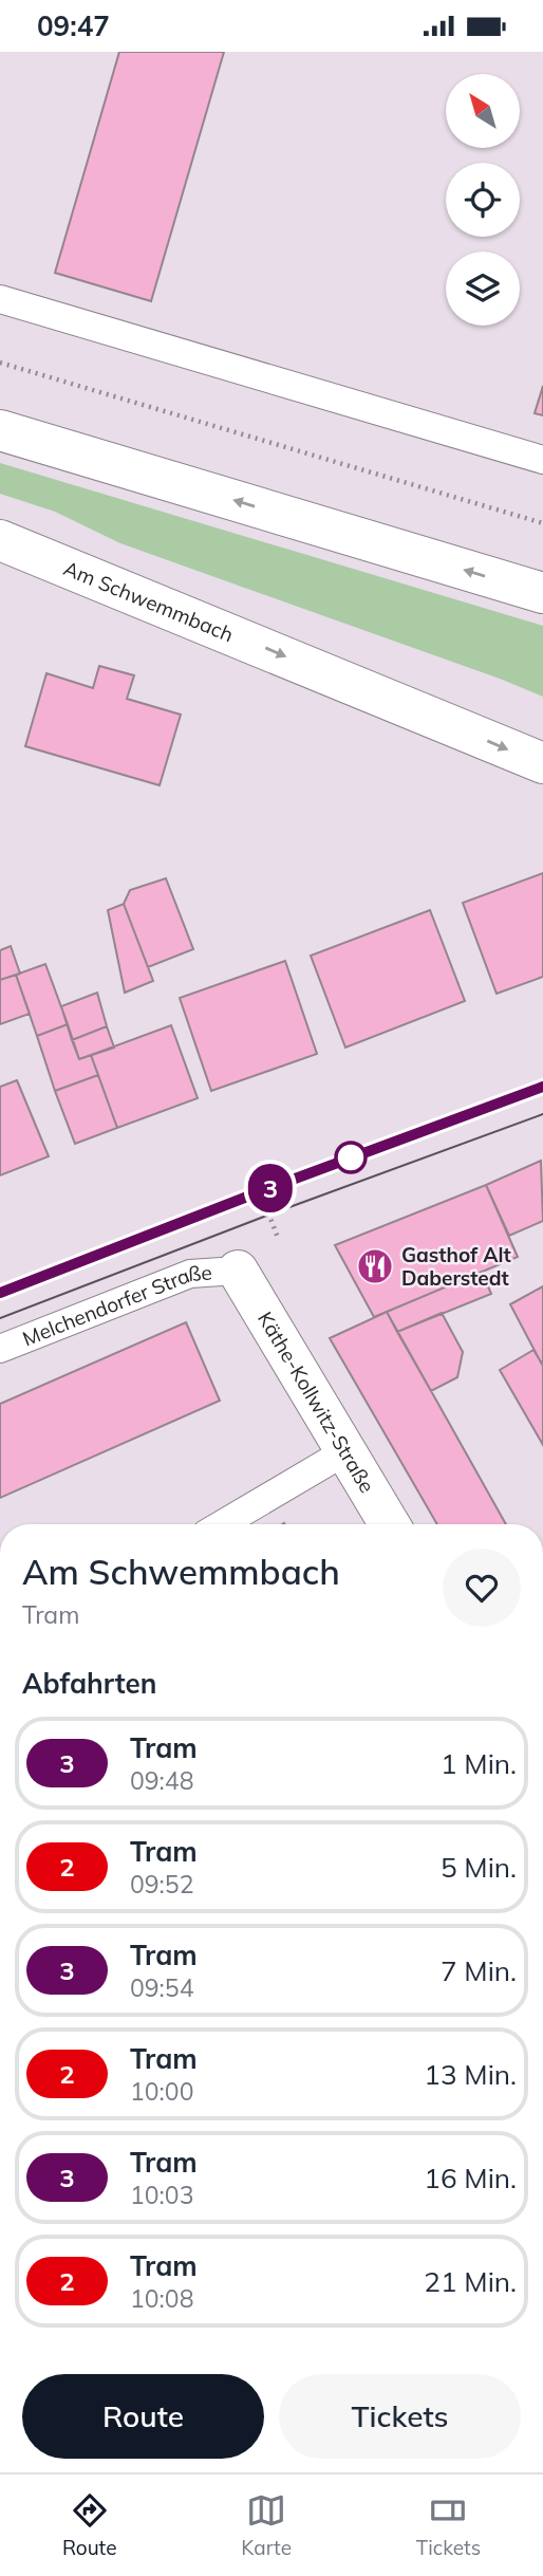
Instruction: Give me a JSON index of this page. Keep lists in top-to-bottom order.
{
  "streets": {
    "main road": ["Am Schwemmbach", "Käthe-Kollwitz-Straße"],
    "lane": ["Melchendorfer Straße"]
  },
  "crossings": [
    ["Melchendorfer Straße", "Käthe-Kollwitz-Straße"]
  ],
  "places": {
    "restaurant": ["Gasthof Alt Daberstedt"]
  },
  "lines": ["tram line 3"],
  "north": "top left",
  "page": {
    "status": "09:47",
    "on_map": "3",
    "heading": [
      ["Am Schwemmbach", "Tram"],
      "Abfahrten"
    ],
    "list": [
      {
        "mark": "3",
        "name": "Tram",
        "note": "09:48",
        "value": "1 Min."
      },
      {
        "mark": "2",
        "name": "Tram",
        "note": "09:52",
        "value": "5 Min."
      },
      {
        "mark": "3",
        "name": "Tram",
        "note": "09:54",
        "value": "7 Min."
      },
      {
        "mark": "2",
        "name": "Tram",
        "note": "10:00",
        "value": "13 Min."
      },
      {
        "mark": "3",
        "name": "Tram",
        "note": "10:03",
        "value": "16 Min."
      },
      {
        "mark": "2",
        "name": "Tram",
        "note": "10:08",
        "value": "21 Min."
      }
    ],
    "buttons": ["Route", "Tickets"],
    "tabs": ["Route", "Karte", "Tickets"]
  }
}
